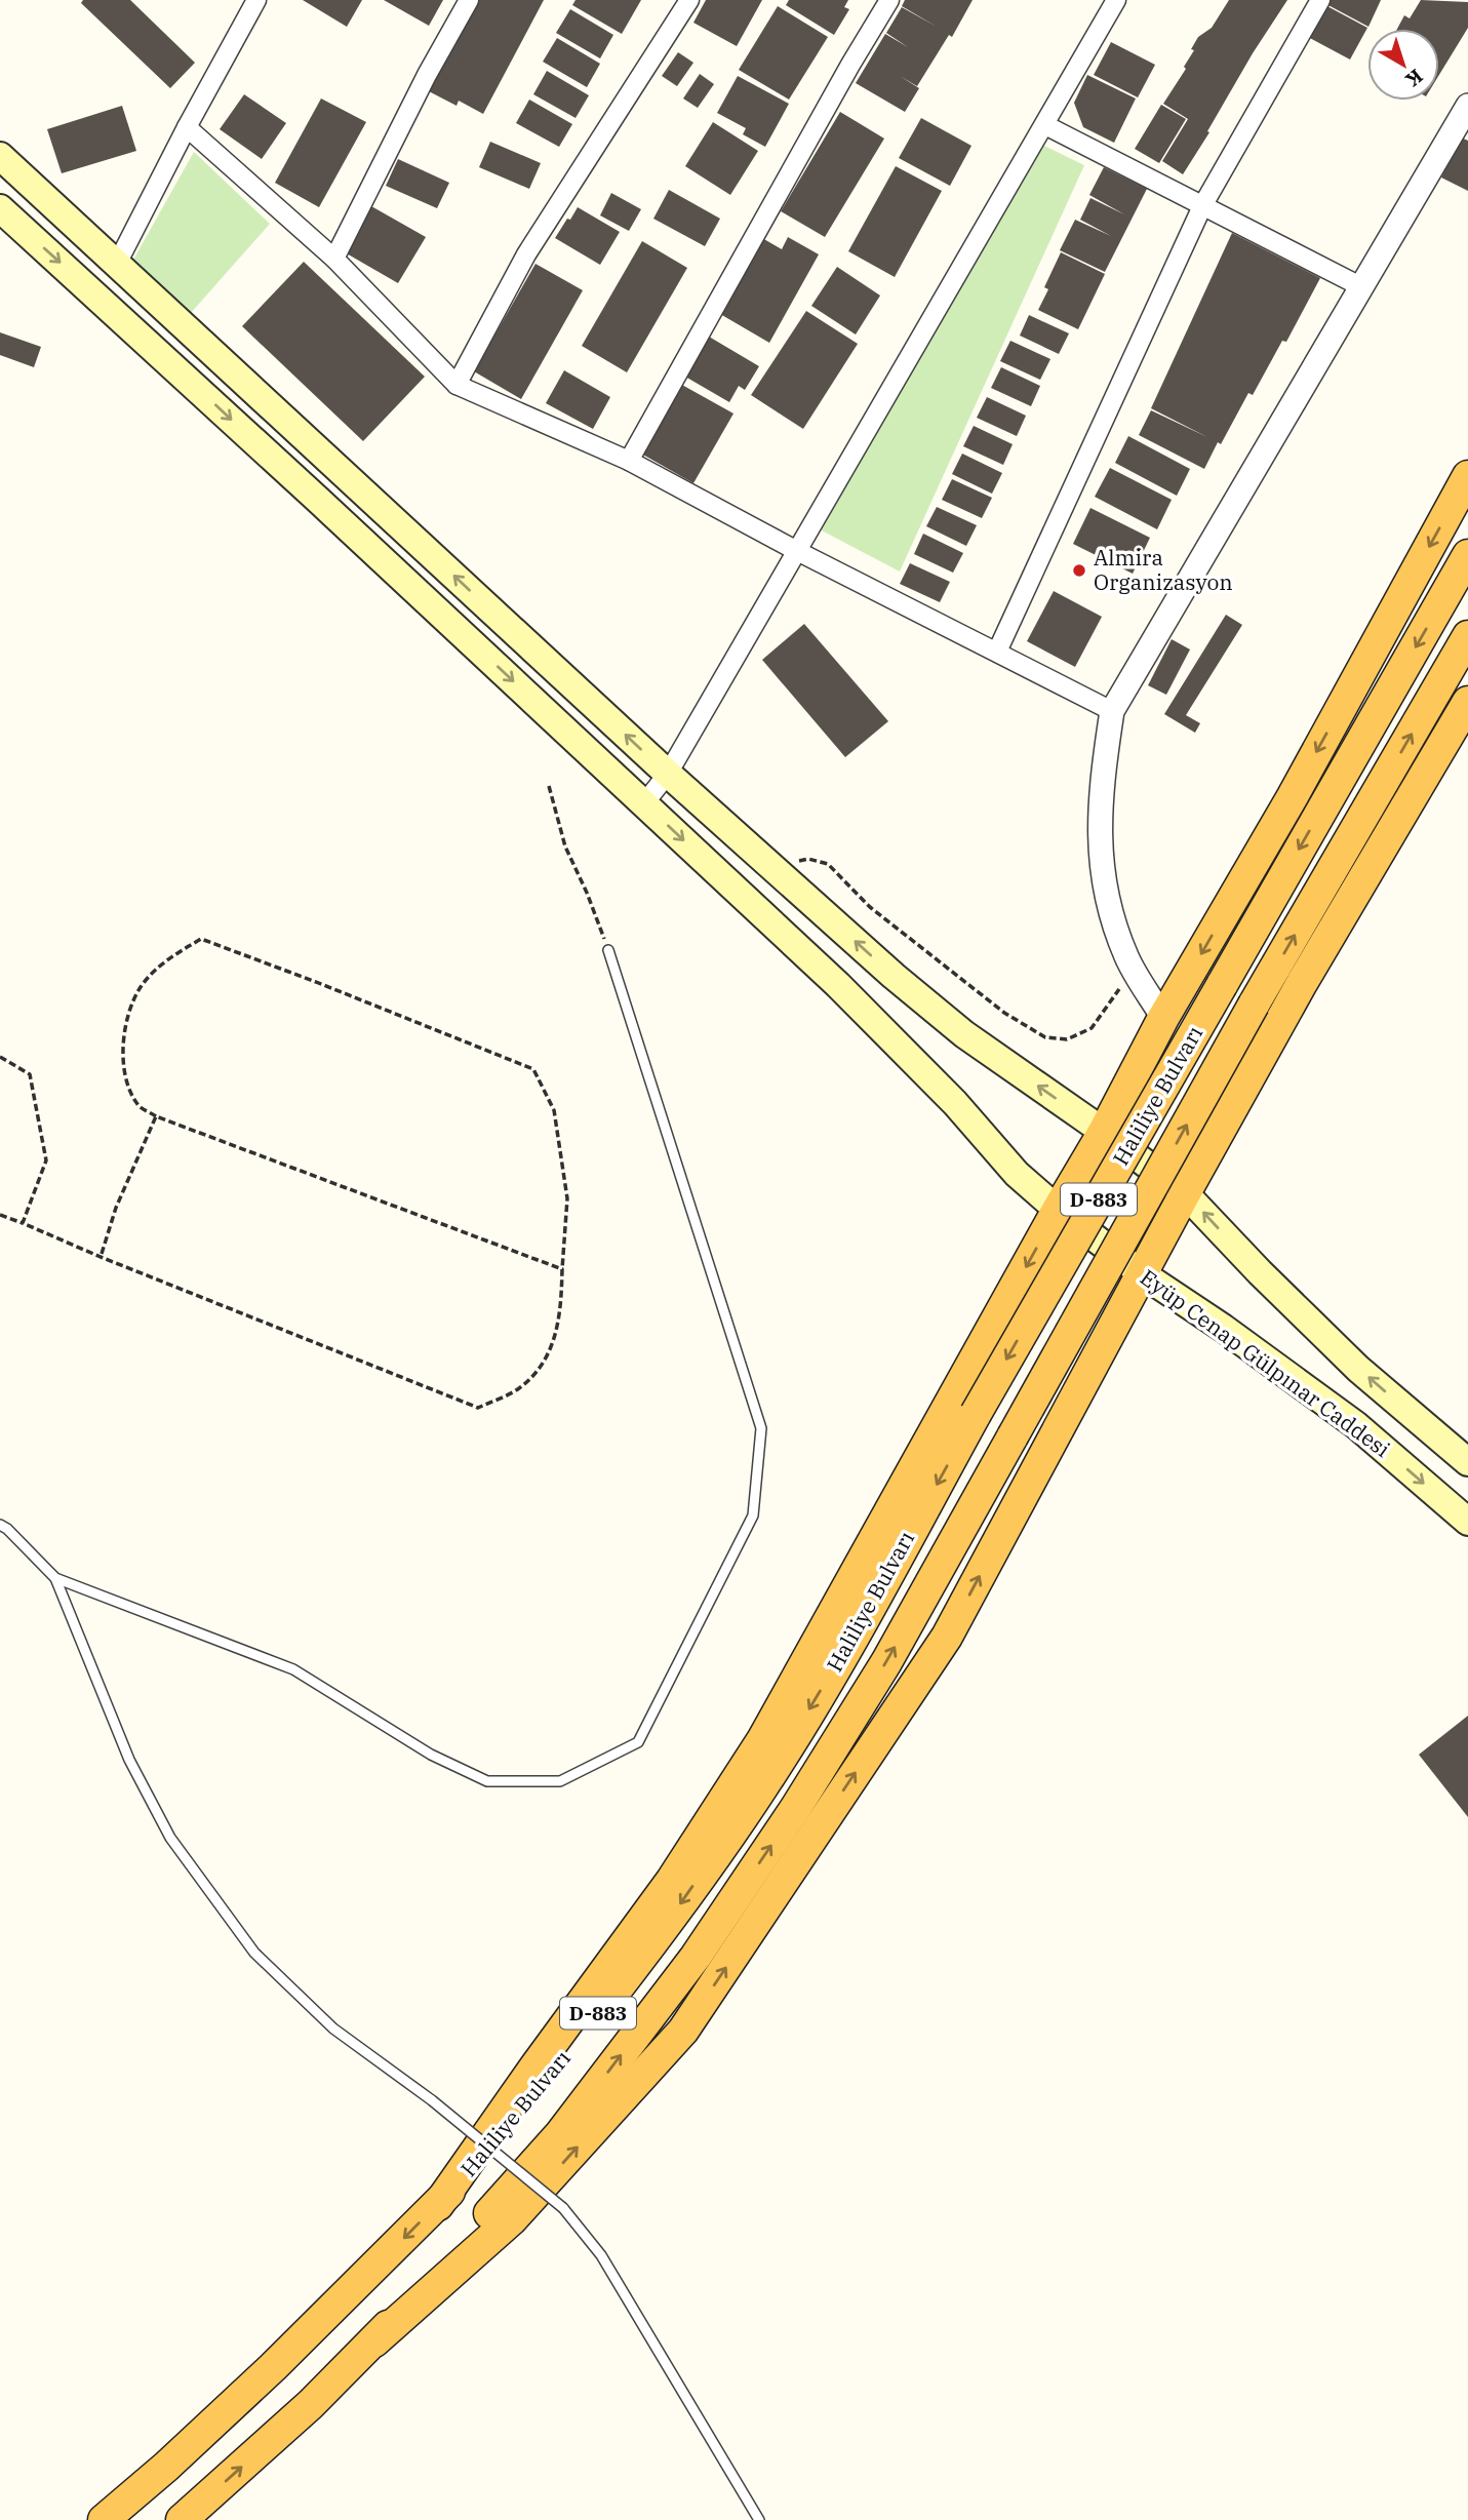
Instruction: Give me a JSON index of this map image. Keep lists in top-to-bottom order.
{
  "streets": {
    "highway": ["Haliliye Bulvarı", "D-883"],
    "main road": ["Eyüp Cenap Gülpınar Caddesi"]
  },
  "places": ["Almira Organizasyon"],
  "north": "bottom right"
}
